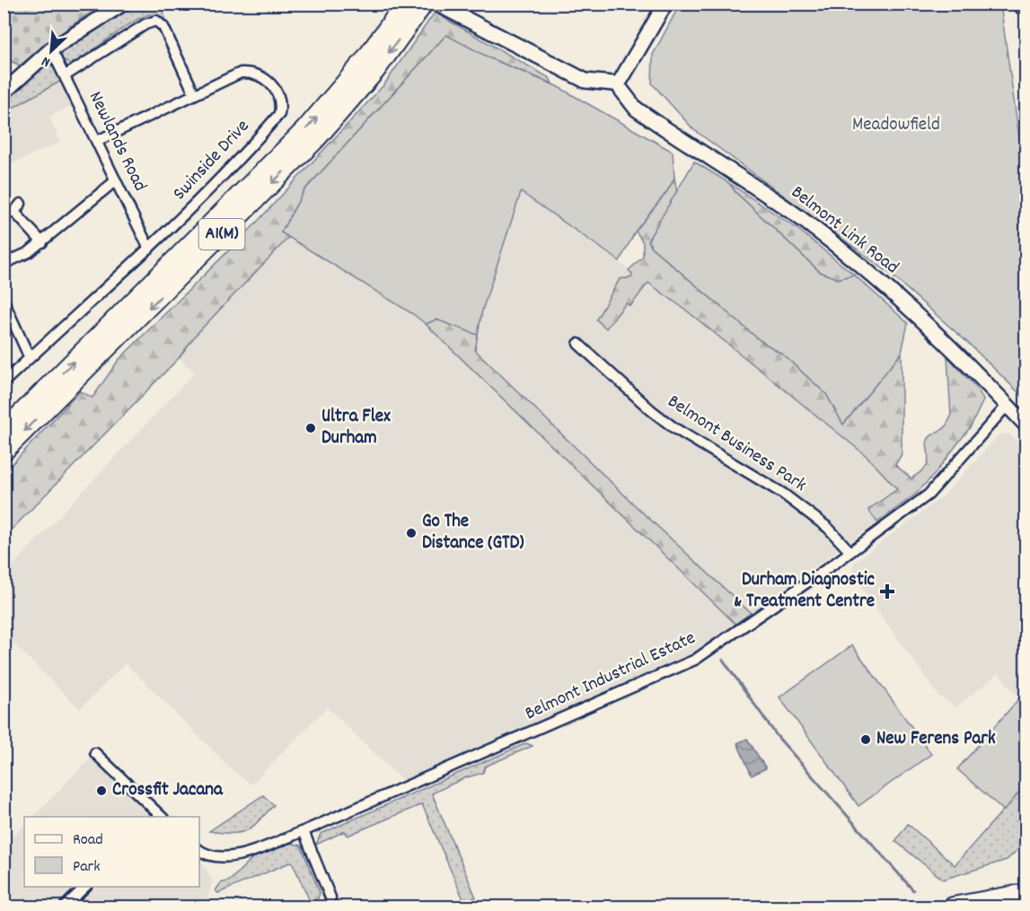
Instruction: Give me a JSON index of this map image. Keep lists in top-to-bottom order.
{
  "streets": {
    "highway": ["A1(M)"],
    "street": [
      "Newlands Road",
      "Swinside Drive",
      "Belmont Link Road",
      "Belmont Business Park",
      "Belmont Industrial Estate"
    ]
  },
  "crossings": [
    ["Newlands Road", "Swinside Drive"],
    ["Belmont Link Road", "Belmont Industrial Estate"],
    ["Belmont Business Park", "Belmont Industrial Estate"]
  ],
  "parks": ["Meadowfield"],
  "places": {
    "other": [
      "Ultra Flex Durham",
      "Go The Distance (GTD)",
      "New Ferens Park",
      "Crossfit Jacana"
    ],
    "health": ["Durham Diagnostic & Treatment Centre"]
  },
  "legend": ["Road", "Park"],
  "north": "bottom left"
}
